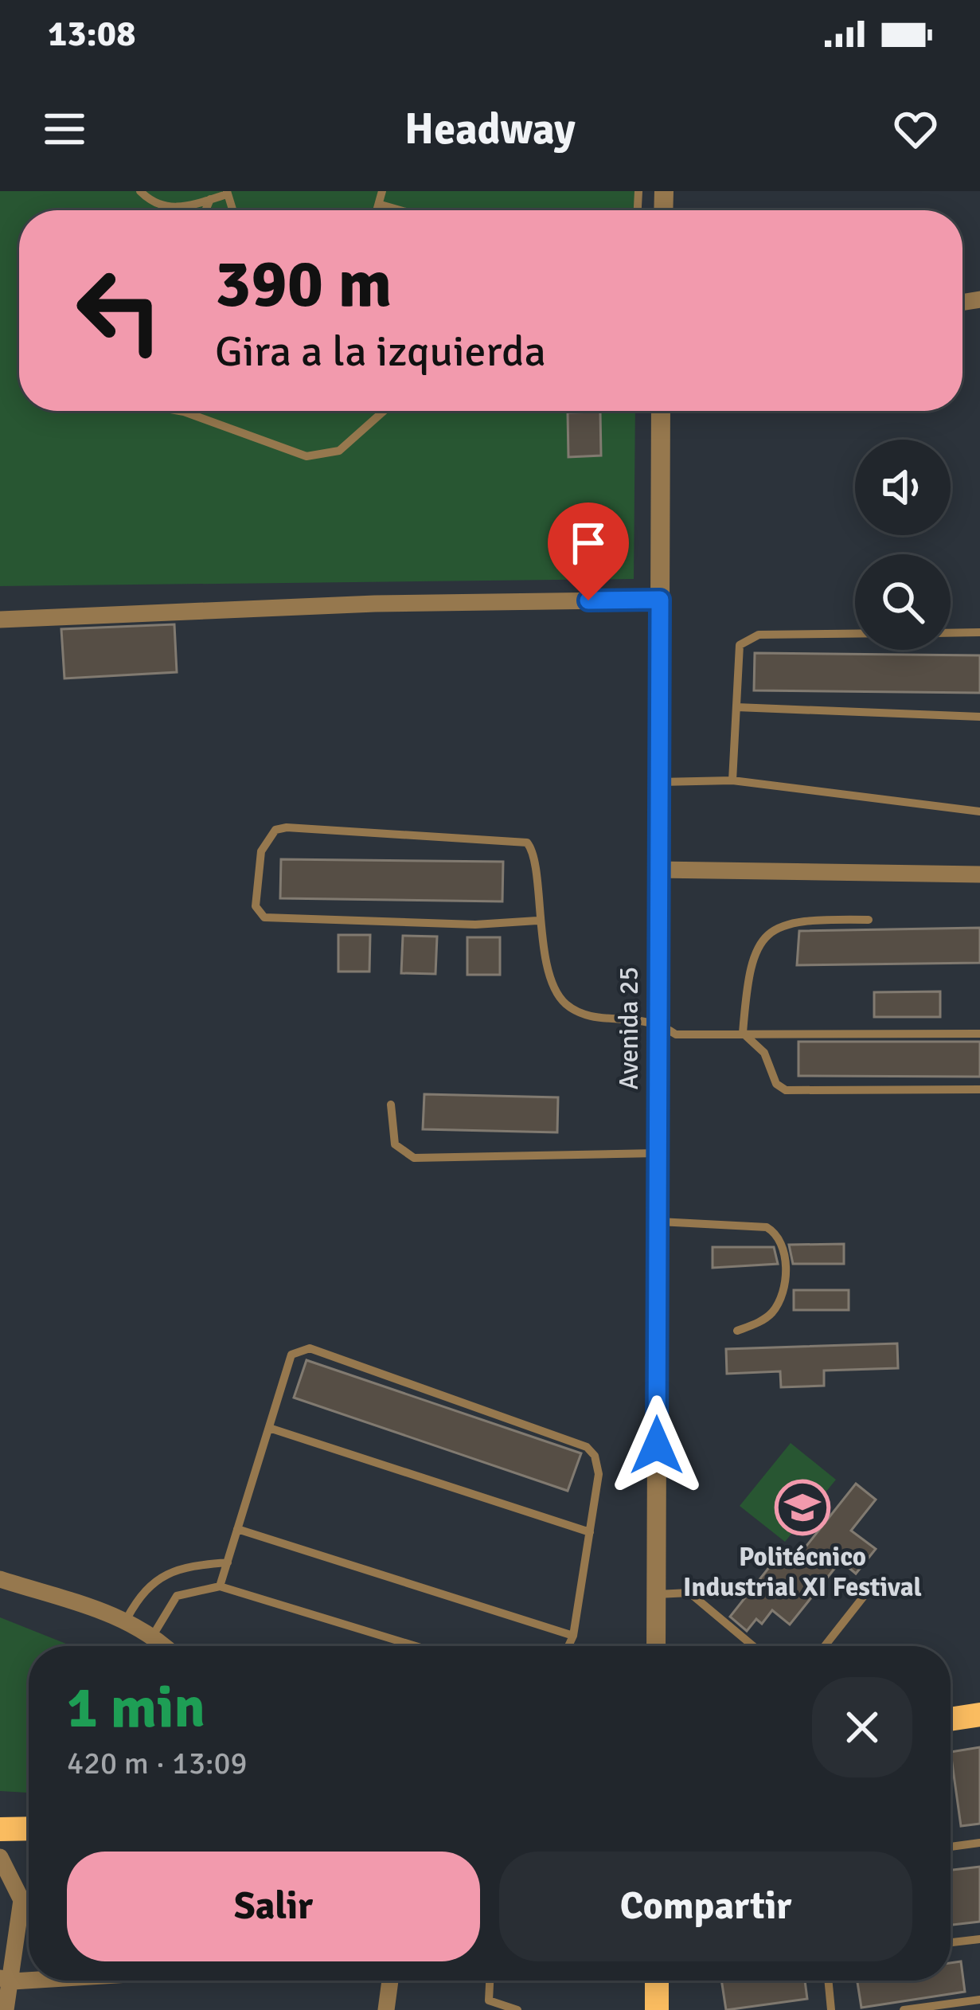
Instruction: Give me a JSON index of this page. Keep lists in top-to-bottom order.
{
  "streets": {
    "street": ["Avenida 25"]
  },
  "places": {
    "school or university": ["Politécnico Industrial XI Festival"]
  },
  "page": {
    "status": "13:08",
    "header": "Headway",
    "turn": ["390 m", "Gira a la izquierda"],
    "heading": ["1 min", "420 m · 13:09"],
    "buttons": ["Salir", "Compartir"]
  }
}
